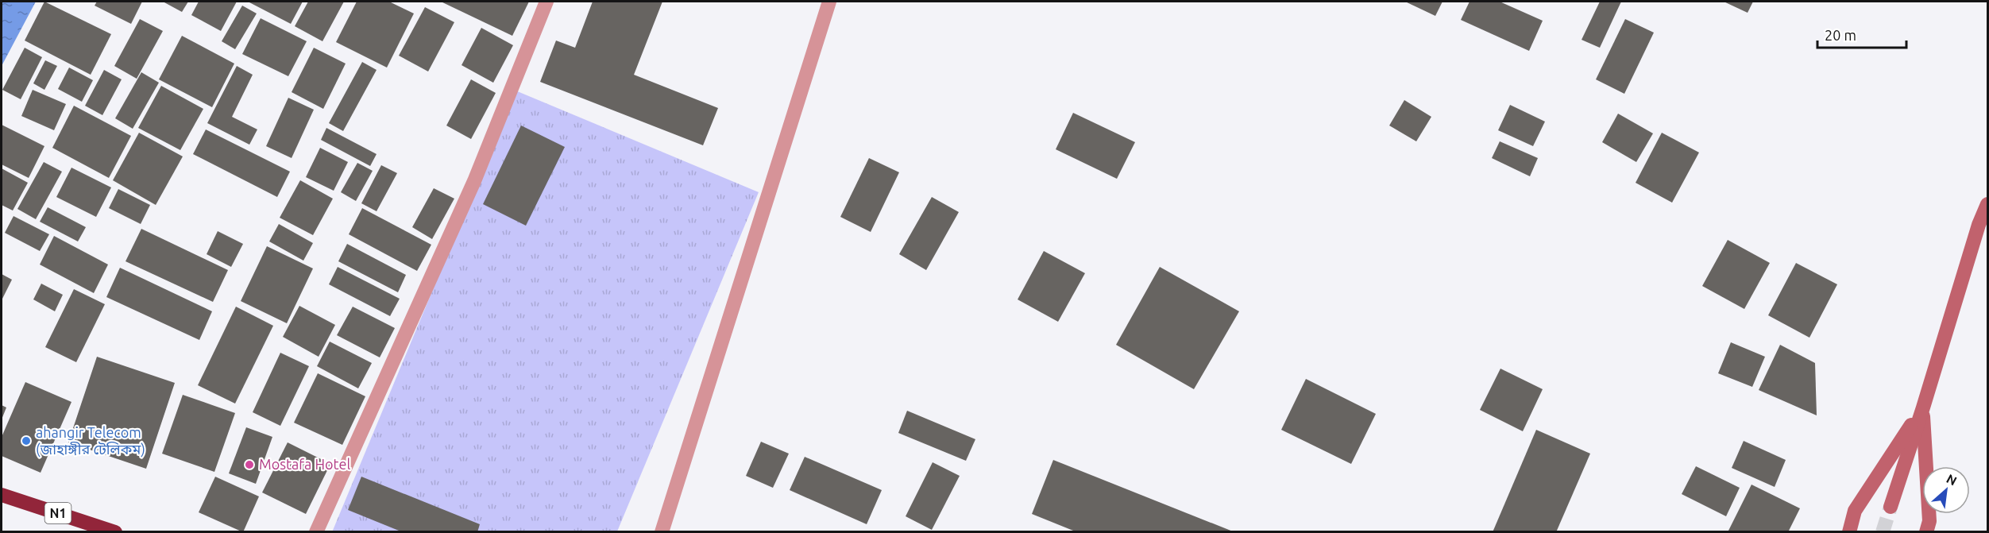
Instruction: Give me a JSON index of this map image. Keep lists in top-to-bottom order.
{
  "streets": {
    "highway": ["N1"]
  },
  "places": ["ahangir Telecom (জাহাঙ্গীর টেলিকম)", "Mostafa Hotel"],
  "scale_bar": "20 m",
  "north": "top right"
}
